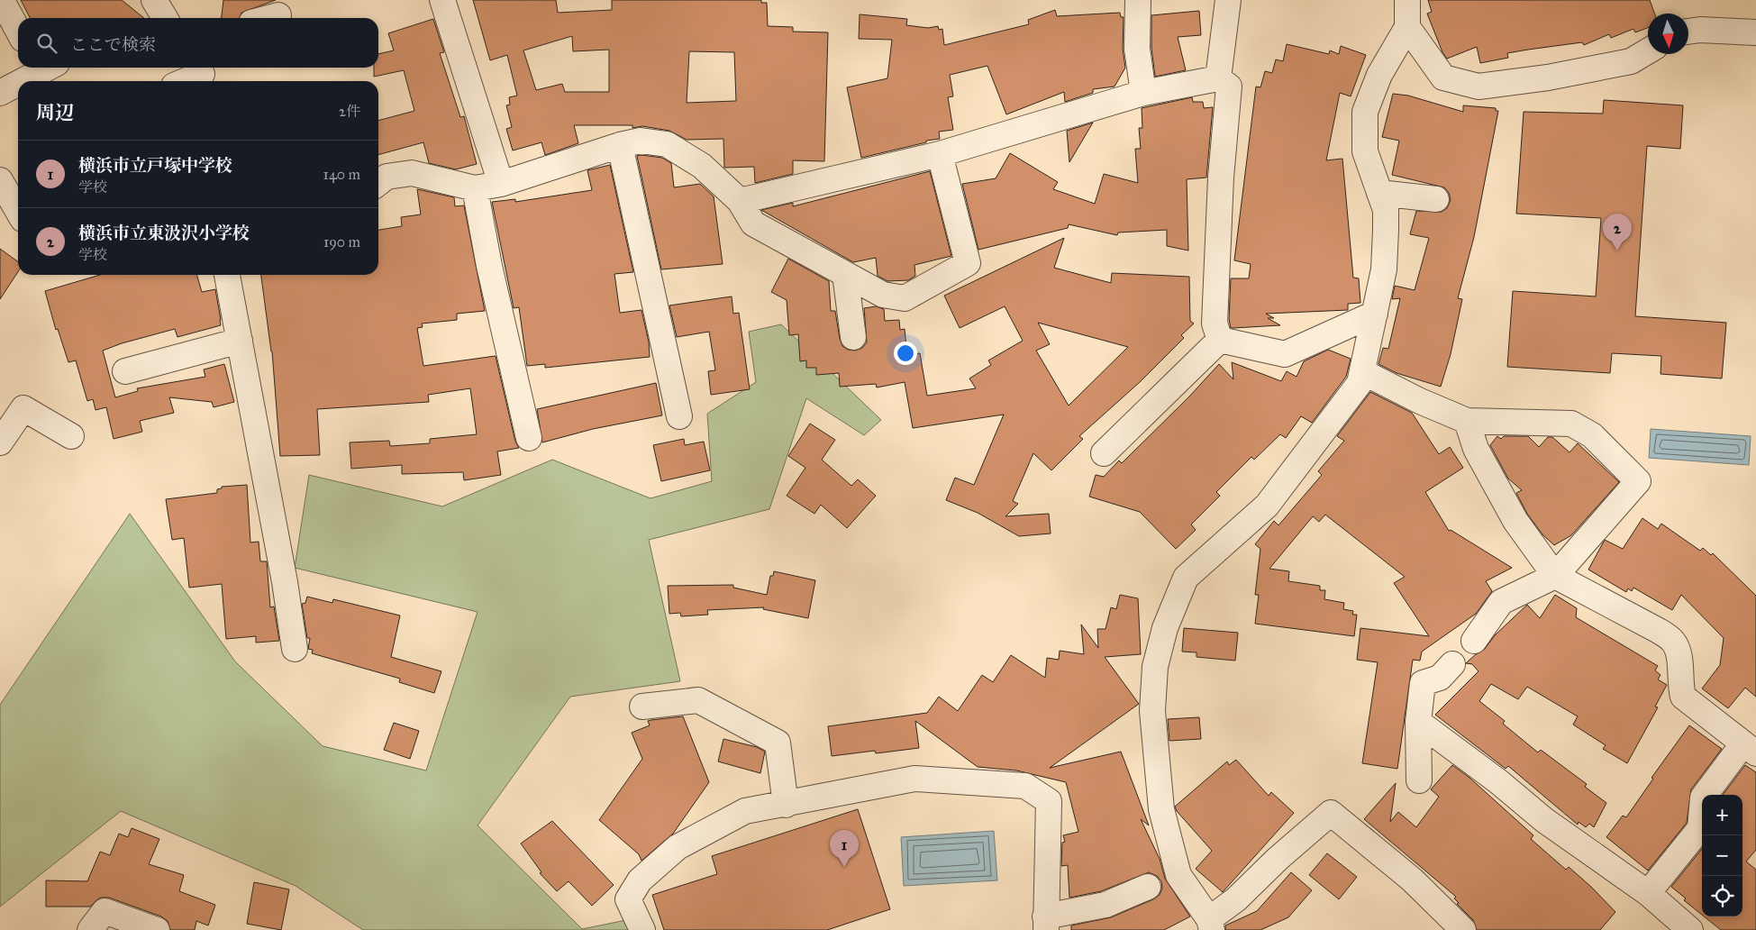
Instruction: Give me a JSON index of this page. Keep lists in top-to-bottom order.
{
  "north": "bottom",
  "page": {
    "search": "ここで検索",
    "heading": ["周辺", "2件"],
    "list": [
      {
        "mark": "1",
        "name": "横浜市立戸塚中学校",
        "note": "学校",
        "value": "140 m"
      },
      {
        "mark": "2",
        "name": "横浜市立東汲沢小学校",
        "note": "学校",
        "value": "190 m"
      }
    ],
    "pins": ["2", "1"],
    "map_buttons": ["+", "−"]
  }
}
